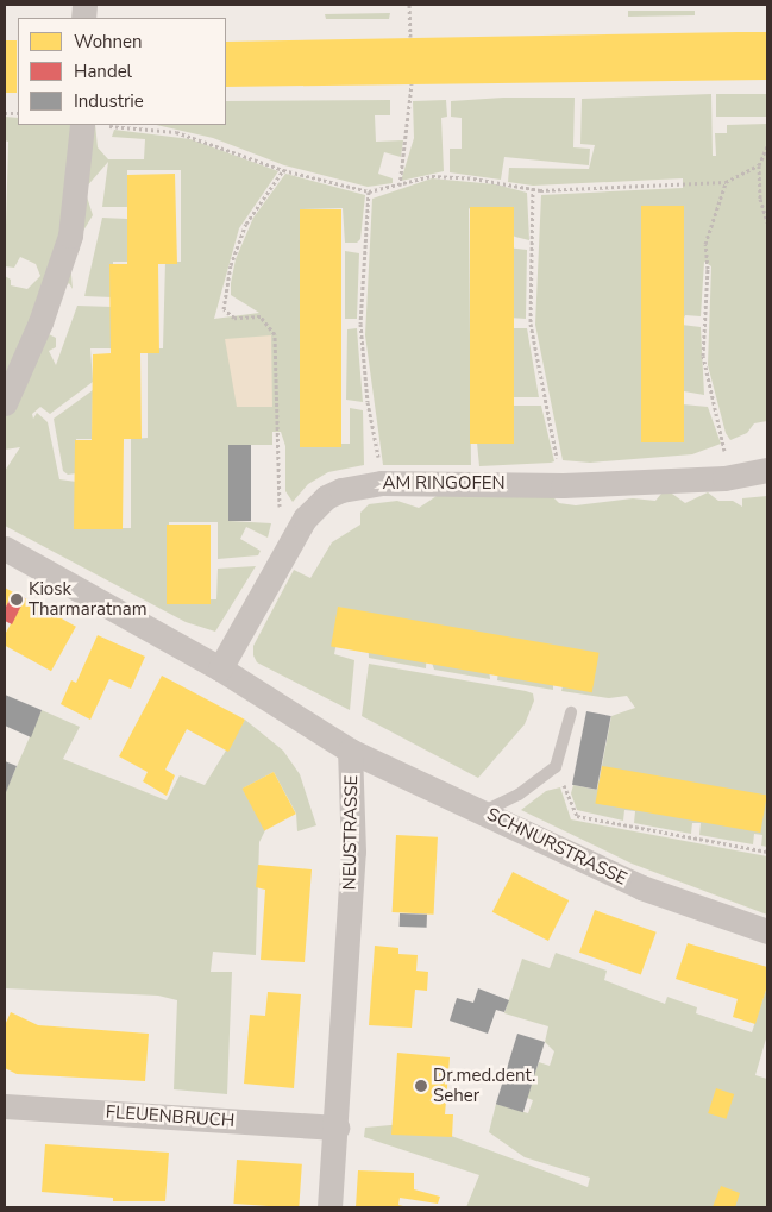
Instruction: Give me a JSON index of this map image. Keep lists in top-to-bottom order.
{
  "streets": {
    "street": [
      "AM RINGOFEN",
      "NEUSTRASSE",
      "SCHNURSTRASSE",
      "FLEUENBRUCH"
    ]
  },
  "crossings": [
    ["AM RINGOFEN", "NEUSTRASSE"],
    ["NEUSTRASSE", "SCHNURSTRASSE"],
    ["NEUSTRASSE", "FLEUENBRUCH"]
  ],
  "places": ["Kiosk Tharmaratnam", "Dr.med.dent. Seher"],
  "legend": ["Wohnen", "Handel", "Industrie"]
}
